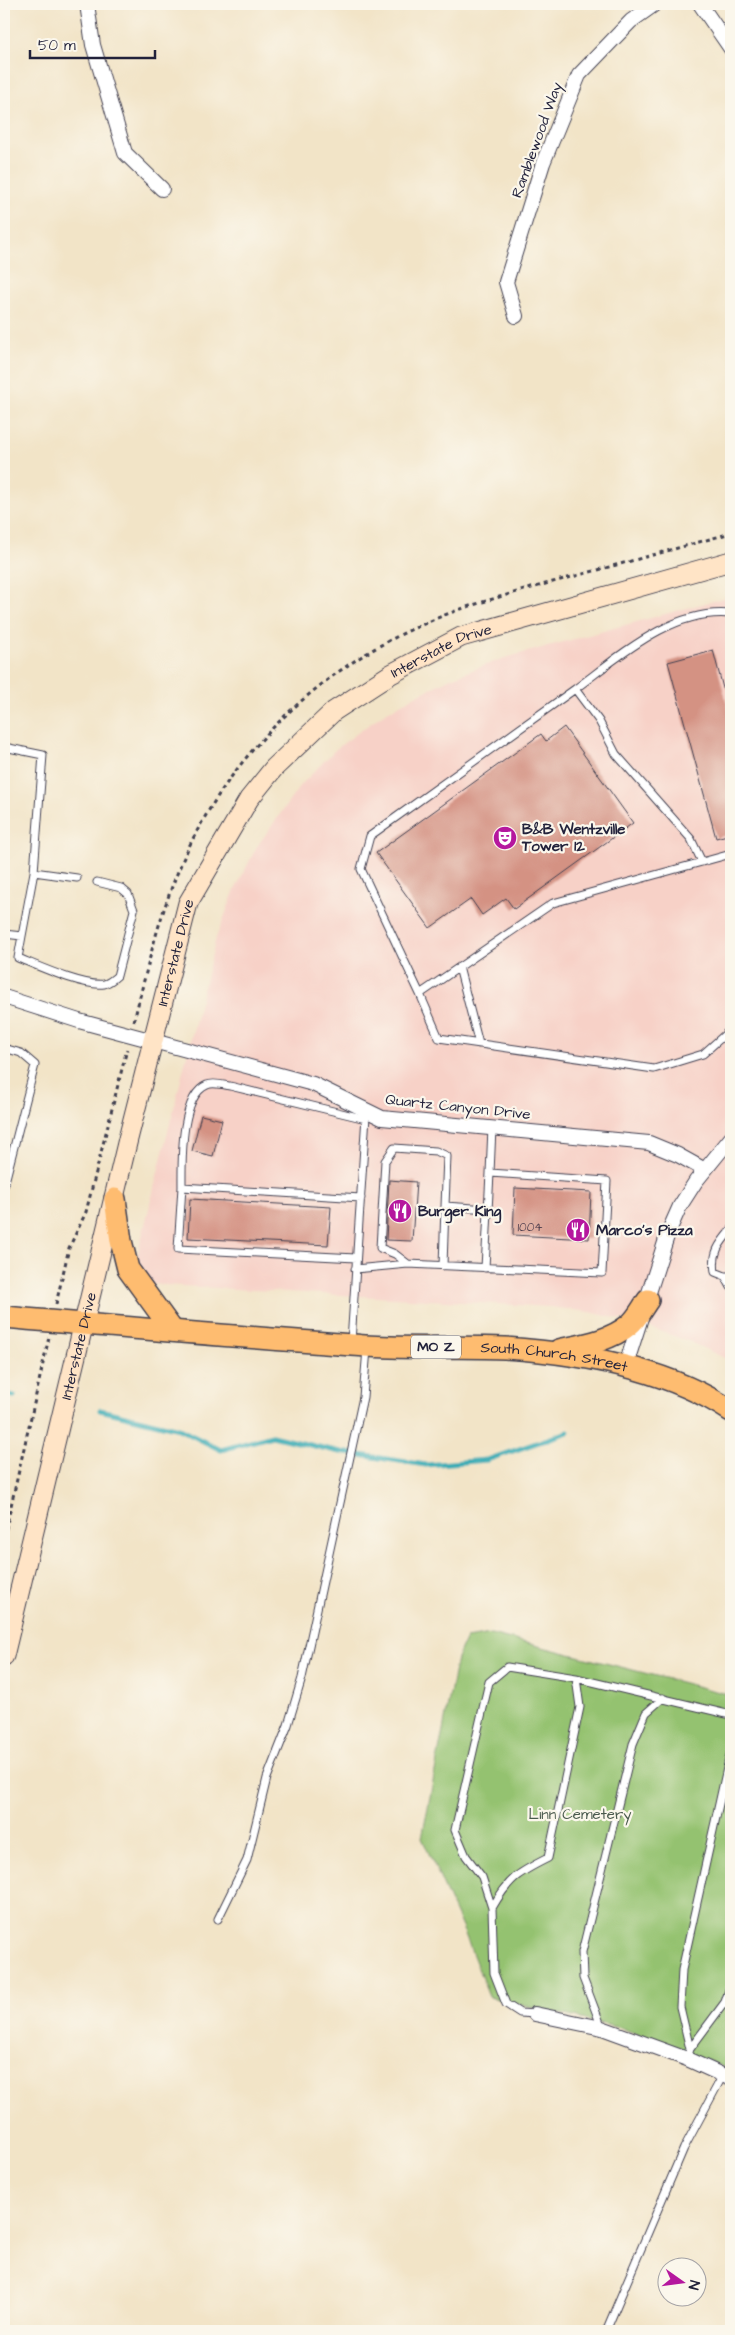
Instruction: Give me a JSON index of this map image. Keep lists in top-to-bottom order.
{
  "streets": {
    "main road": ["Interstate Drive", "MO Z", "South Church Street"],
    "street": ["Ramblewood Way", "Quartz Canyon Drive"]
  },
  "crossings": [
    ["Interstate Drive", "Quartz Canyon Drive"],
    ["Interstate Drive", "MO Z"],
    ["MO Z", "South Church Street"]
  ],
  "parks": ["Linn Cemetery"],
  "places": {
    "theatre": ["B&B Wentzville Tower 12"],
    "restaurant": ["Burger King", "Marco's Pizza"]
  },
  "house_numbers": ["1004"],
  "scale_bar": "50 m",
  "north": "right"
}
